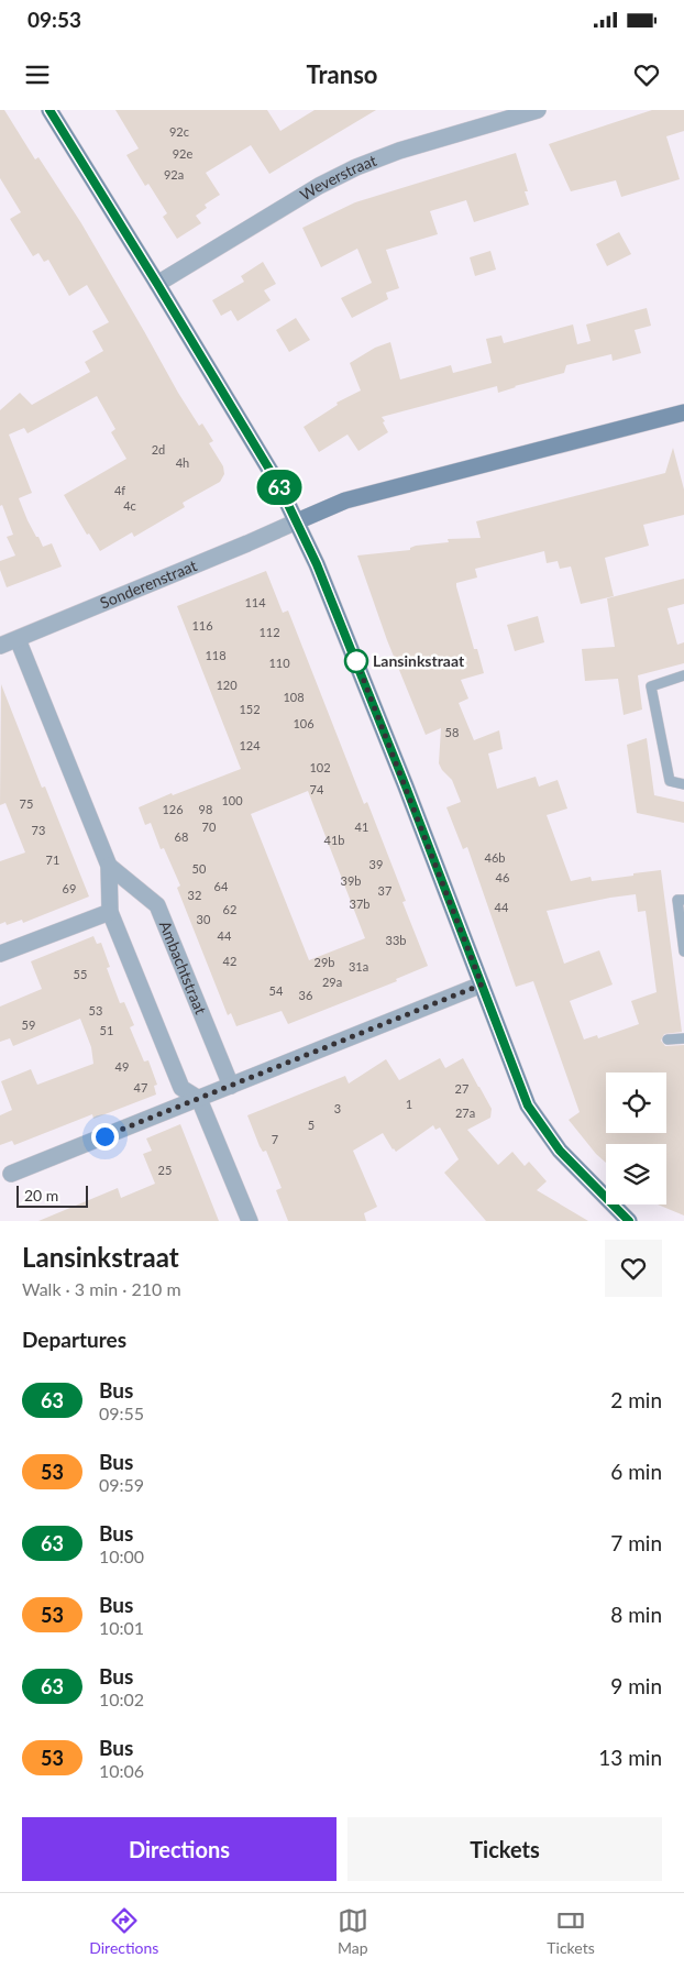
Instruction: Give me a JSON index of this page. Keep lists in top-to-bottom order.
{
  "streets": {
    "street": ["Weverstraat", "Sonderenstraat", "Ambachtstraat"]
  },
  "crossings": [
    ["Sonderenstraat", "Ambachtstraat"]
  ],
  "places": ["Lansinkstraat"],
  "lines": ["bus line 63"],
  "house_numbers": [
    "92c",
    "92e",
    "92a",
    "2d",
    "4h",
    "4f",
    "4c",
    "114",
    "116",
    "112",
    "118",
    "110",
    "120",
    "108",
    "152",
    "106",
    "58",
    "124",
    "102",
    "74",
    "100",
    "75",
    "126",
    "98",
    "70",
    "41",
    "73",
    "68",
    "41b",
    "46b",
    "71",
    "39",
    "50",
    "46",
    "39b",
    "64",
    "69",
    "37",
    "32",
    "37b",
    "44",
    "62",
    "30",
    "44",
    "33b",
    "42",
    "29b",
    "31a",
    "55",
    "29a",
    "54",
    "36",
    "53",
    "59",
    "51",
    "49",
    "47",
    "27",
    "1",
    "3",
    "27a",
    "5",
    "7",
    "25"
  ],
  "scale_bar": "20 m",
  "page": {
    "status": "09:53",
    "header": "Transo",
    "on_map": "63",
    "scale": "20 m",
    "heading": [
      ["Lansinkstraat", "Walk · 3 min · 210 m"],
      "Departures"
    ],
    "list": [
      {
        "mark": "63",
        "name": "Bus",
        "note": "09:55",
        "value": "2 min"
      },
      {
        "mark": "53",
        "name": "Bus",
        "note": "09:59",
        "value": "6 min"
      },
      {
        "mark": "63",
        "name": "Bus",
        "note": "10:00",
        "value": "7 min"
      },
      {
        "mark": "53",
        "name": "Bus",
        "note": "10:01",
        "value": "8 min"
      },
      {
        "mark": "63",
        "name": "Bus",
        "note": "10:02",
        "value": "9 min"
      },
      {
        "mark": "53",
        "name": "Bus",
        "note": "10:06",
        "value": "13 min"
      }
    ],
    "buttons": ["Directions", "Tickets"],
    "tabs": ["Directions", "Map", "Tickets"]
  }
}
